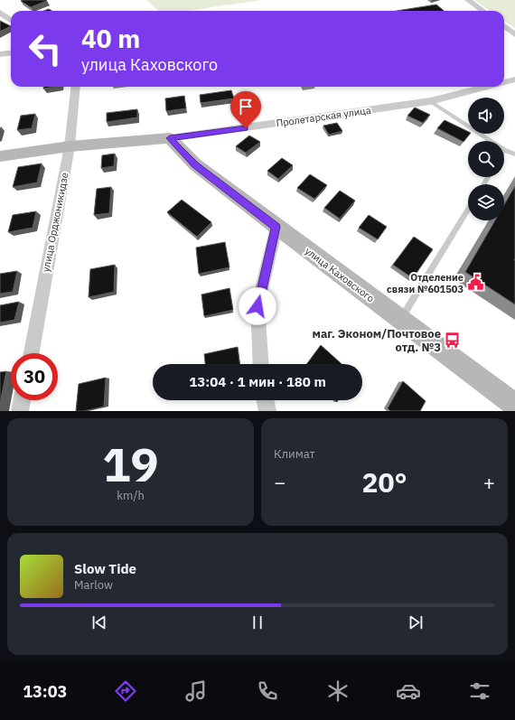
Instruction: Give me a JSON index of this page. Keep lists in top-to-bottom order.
{
  "streets": {
    "main road": ["Пролетарская улица", "улица Каховского"],
    "street": ["улица Орджоникидзе"]
  },
  "crossings": [
    ["Пролетарская улица", "улица Орджоникидзе"],
    ["Пролетарская улица", "улица Каховского"]
  ],
  "places": {
    "public building": ["Отделение связи №601503"],
    "bus stop": ["маг. Эконом/Почтовое отд. №3"]
  },
  "page": {
    "turn": ["40 m", "улица Каховского"],
    "limit": "30",
    "trip": "13:04 · 1 мин · 180 m",
    "tile": [
      ["19", "km/h"],
      "Климат"
    ],
    "heat": ["−", "20°", "+"],
    "song": ["Slow Tide", "Marlow"],
    "tabs": "13:03"
  }
}
